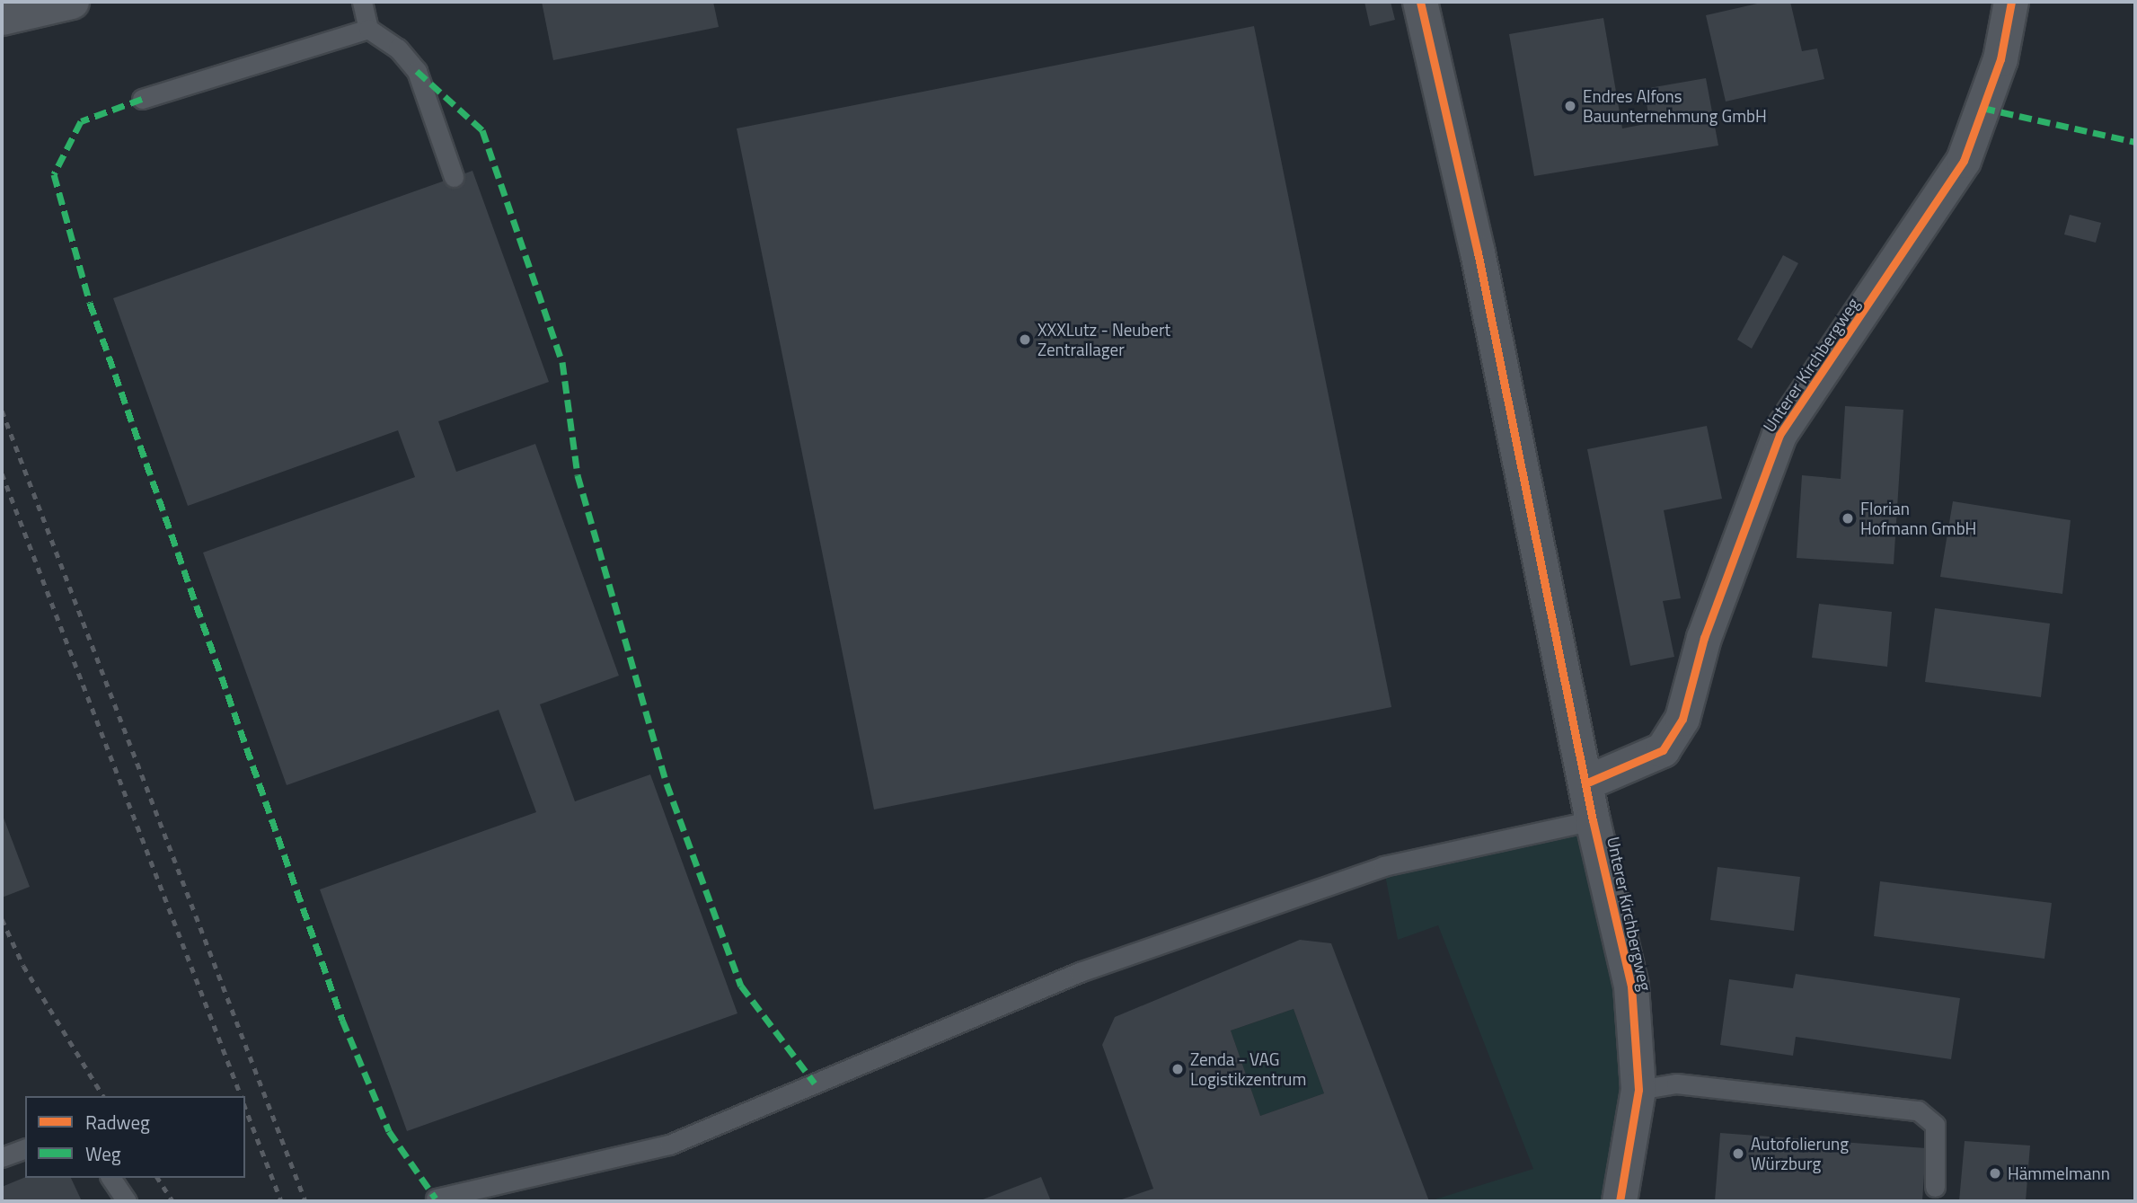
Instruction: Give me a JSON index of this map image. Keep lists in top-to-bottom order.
{
  "streets": {
    "street": ["Unterer Kirchbergweg"]
  },
  "places": [
    "Endres Alfons Bauunternehmung GmbH",
    "XXXLutz - Neubert Zentrallager",
    "Florian Hofmann GmbH",
    "Zenda - VAG Logistikzentrum",
    "Autofolierung Würzburg",
    "Hämmelmann"
  ],
  "legend": ["Radweg", "Weg"]
}
